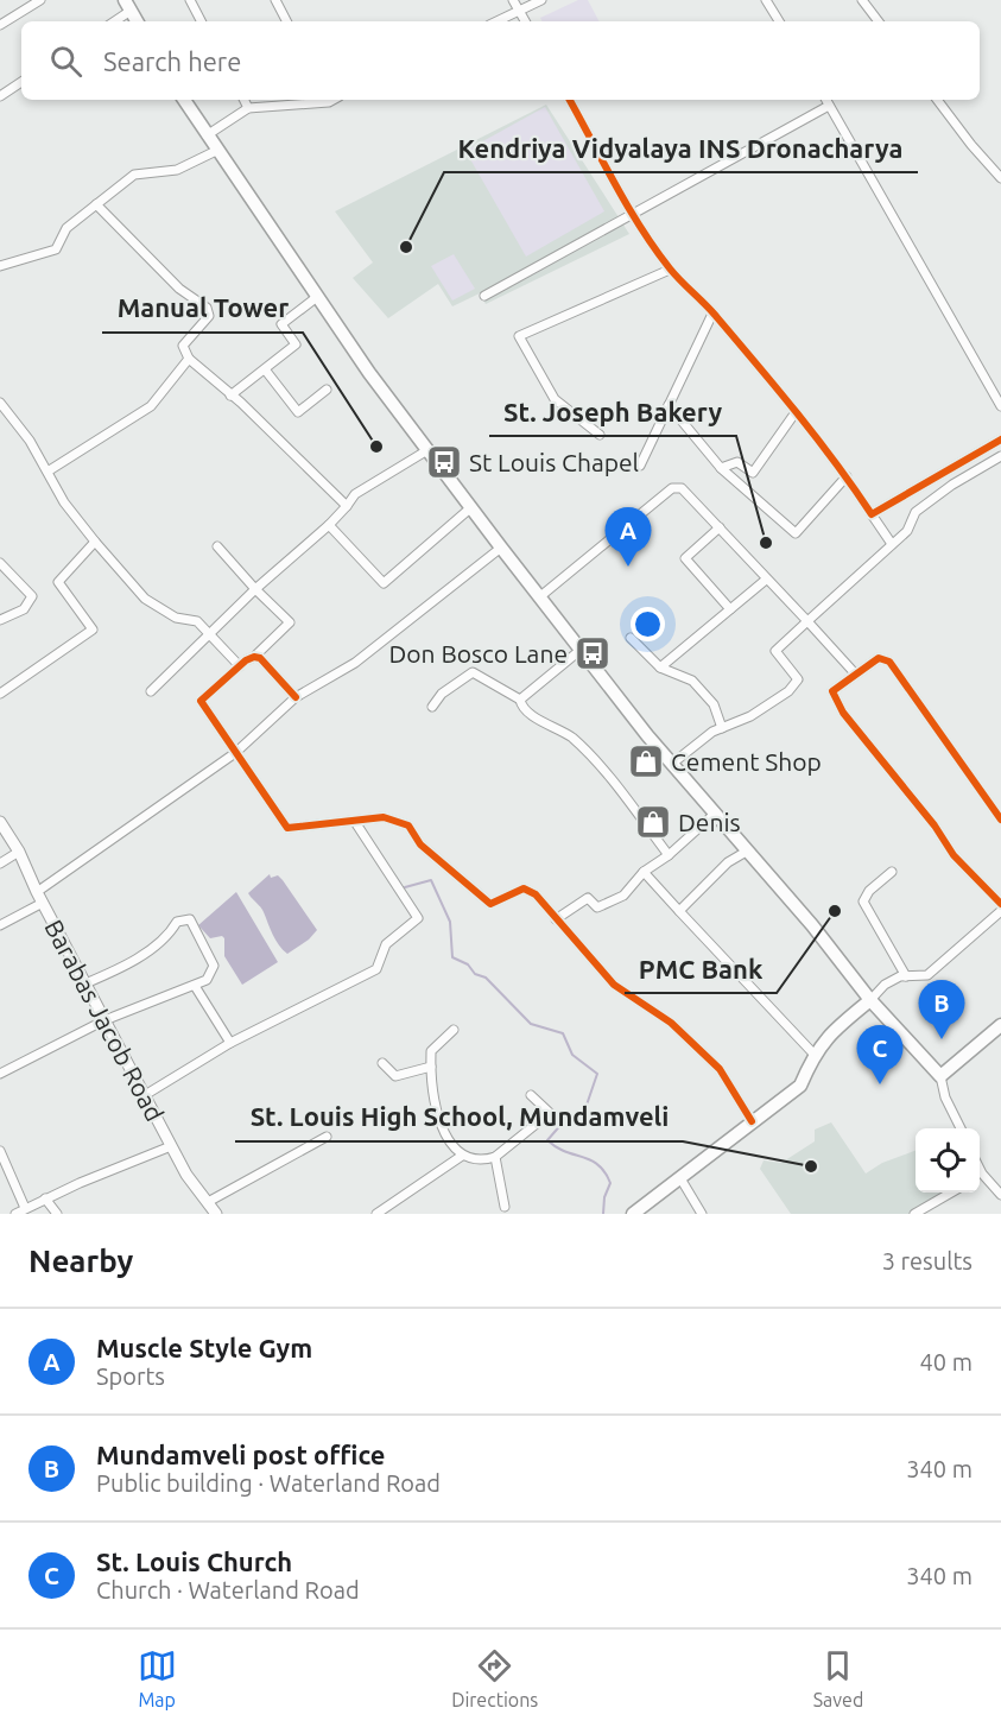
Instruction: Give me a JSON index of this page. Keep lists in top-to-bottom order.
{
  "streets": {
    "street": ["Barabas Jacob Road"]
  },
  "places": {
    "other": [
      "Kendriya Vidyalaya INS Dronacharya",
      "Manual Tower",
      "St. Joseph Bakery",
      "PMC Bank",
      "St. Louis High School, Mundamveli"
    ],
    "bus stop": ["St Louis Chapel", "Don Bosco Lane"],
    "shop": ["Cement Shop", "Denis"]
  },
  "page": {
    "search": "Search here",
    "pins": ["A", "B", "C"],
    "heading": ["Nearby", "3 results"],
    "list": [
      {
        "mark": "A",
        "name": "Muscle Style Gym",
        "note": "Sports",
        "value": "40 m"
      },
      {
        "mark": "B",
        "name": "Mundamveli post office",
        "note": "Public building · Waterland Road",
        "value": "340 m"
      },
      {
        "mark": "C",
        "name": "St. Louis Church",
        "note": "Church · Waterland Road",
        "value": "340 m"
      }
    ],
    "nav": ["Map", "Directions", "Saved"]
  }
}
